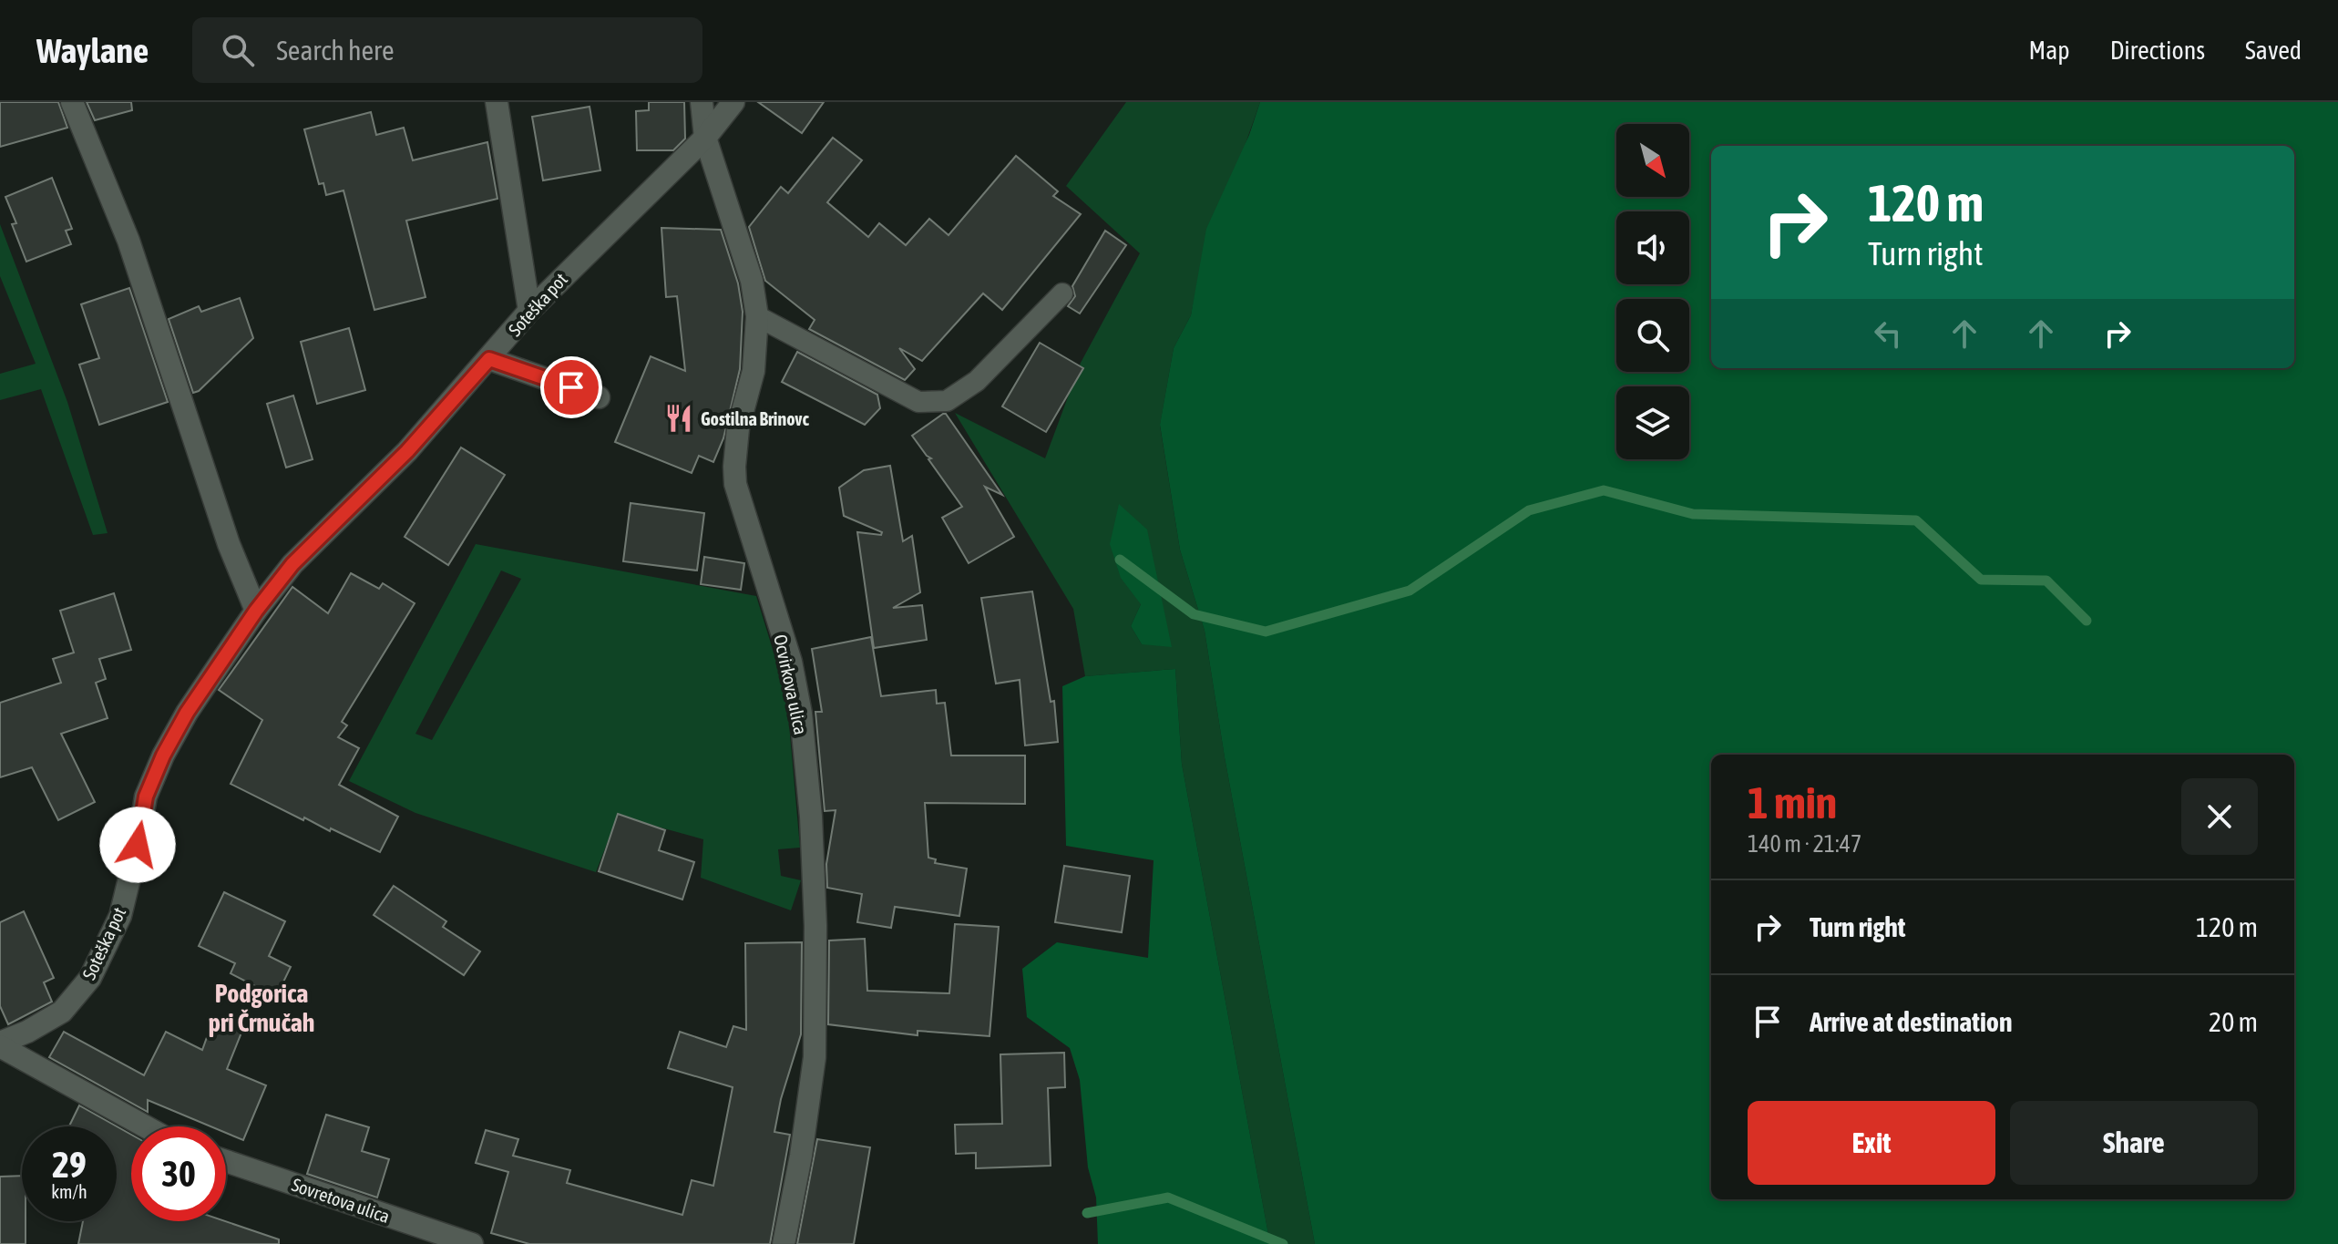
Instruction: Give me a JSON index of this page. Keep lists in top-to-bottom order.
{
  "streets": {
    "street": ["Soteška pot", "Ocvirkova ulica", "Sovretova ulica"]
  },
  "crossings": [
    ["Soteška pot", "Ocvirkova ulica"]
  ],
  "districts": ["Podgorica pri Črnučah"],
  "places": {
    "restaurant": ["Gostilna Brinovc"]
  },
  "north": "bottom right",
  "page": {
    "header": "Waylane",
    "search": "Search here",
    "nav": ["Map", "Directions", "Saved"],
    "turn": ["120 m", "Turn right"],
    "heading": ["1 min", "140 m · 21:47"],
    "list": [
      {
        "name": "Turn right",
        "value": "120 m"
      },
      {
        "name": "Arrive at destination",
        "value": "20 m"
      }
    ],
    "buttons": ["Exit", "Share"],
    "speed": "29 km/h",
    "limit": "30"
  }
}
